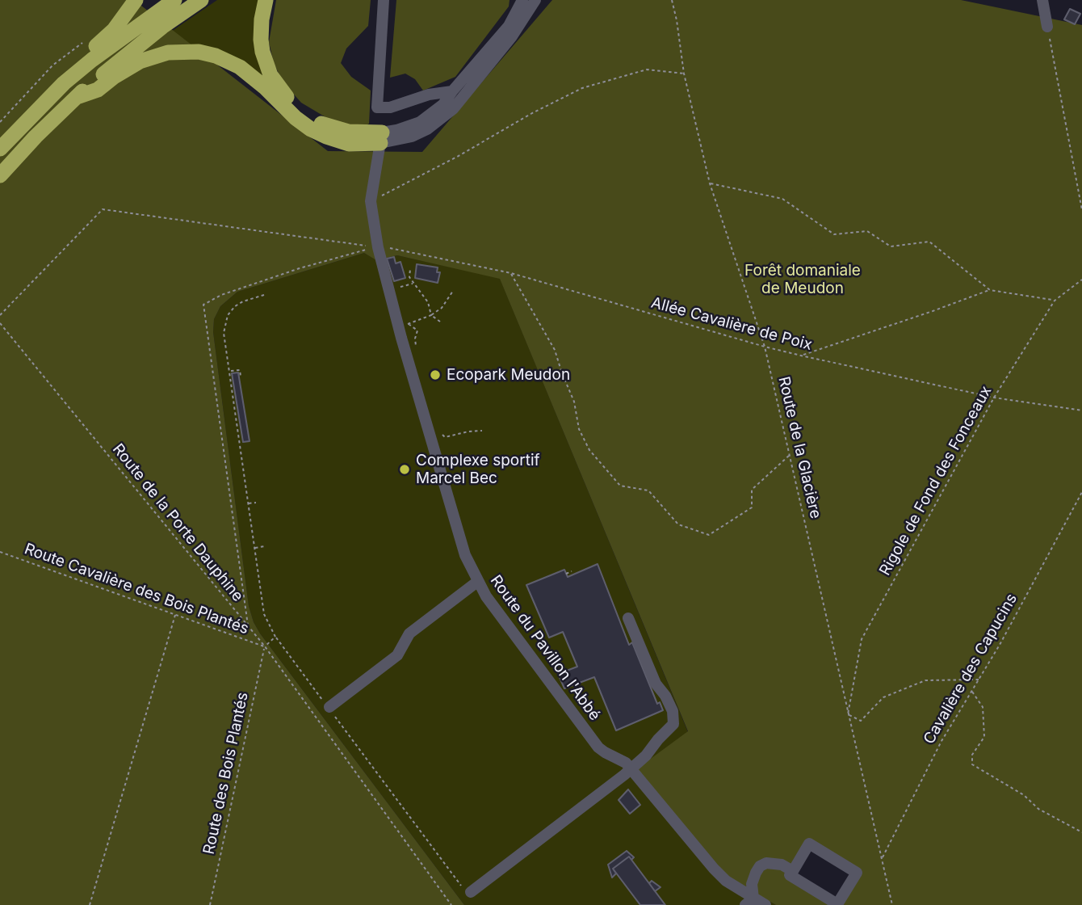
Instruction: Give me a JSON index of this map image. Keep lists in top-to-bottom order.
{
  "streets": {
    "street": ["Route du Pavillon l'Abbé"],
    "path": [
      "Allée Cavalière de Poix",
      "Route de la Glacière",
      "Rigole de Fond des Fonceaux",
      "Route de la Porte Dauphine",
      "Route Cavalière des Bois Plantés",
      "Cavalière des Capucins",
      "Route des Bois Plantés"
    ]
  },
  "crossings": [
    ["Allée Cavalière de Poix", "Route de la Glacière"],
    ["Allée Cavalière de Poix", "Rigole de Fond des Fonceaux"],
    ["Allée Cavalière de Poix", "Route du Pavillon l'Abbé"],
    ["Route de la Glacière", "Rigole de Fond des Fonceaux"],
    ["Route de la Glacière", "Cavalière des Capucins"],
    ["Route de la Porte Dauphine", "Route Cavalière des Bois Plantés"],
    ["Route de la Porte Dauphine", "Route des Bois Plantés"],
    ["Route Cavalière des Bois Plantés", "Route des Bois Plantés"]
  ],
  "parks": ["Forêt domaniale de Meudon"],
  "places": ["Ecopark Meudon", "Complexe sportif Marcel Bec"]
}
